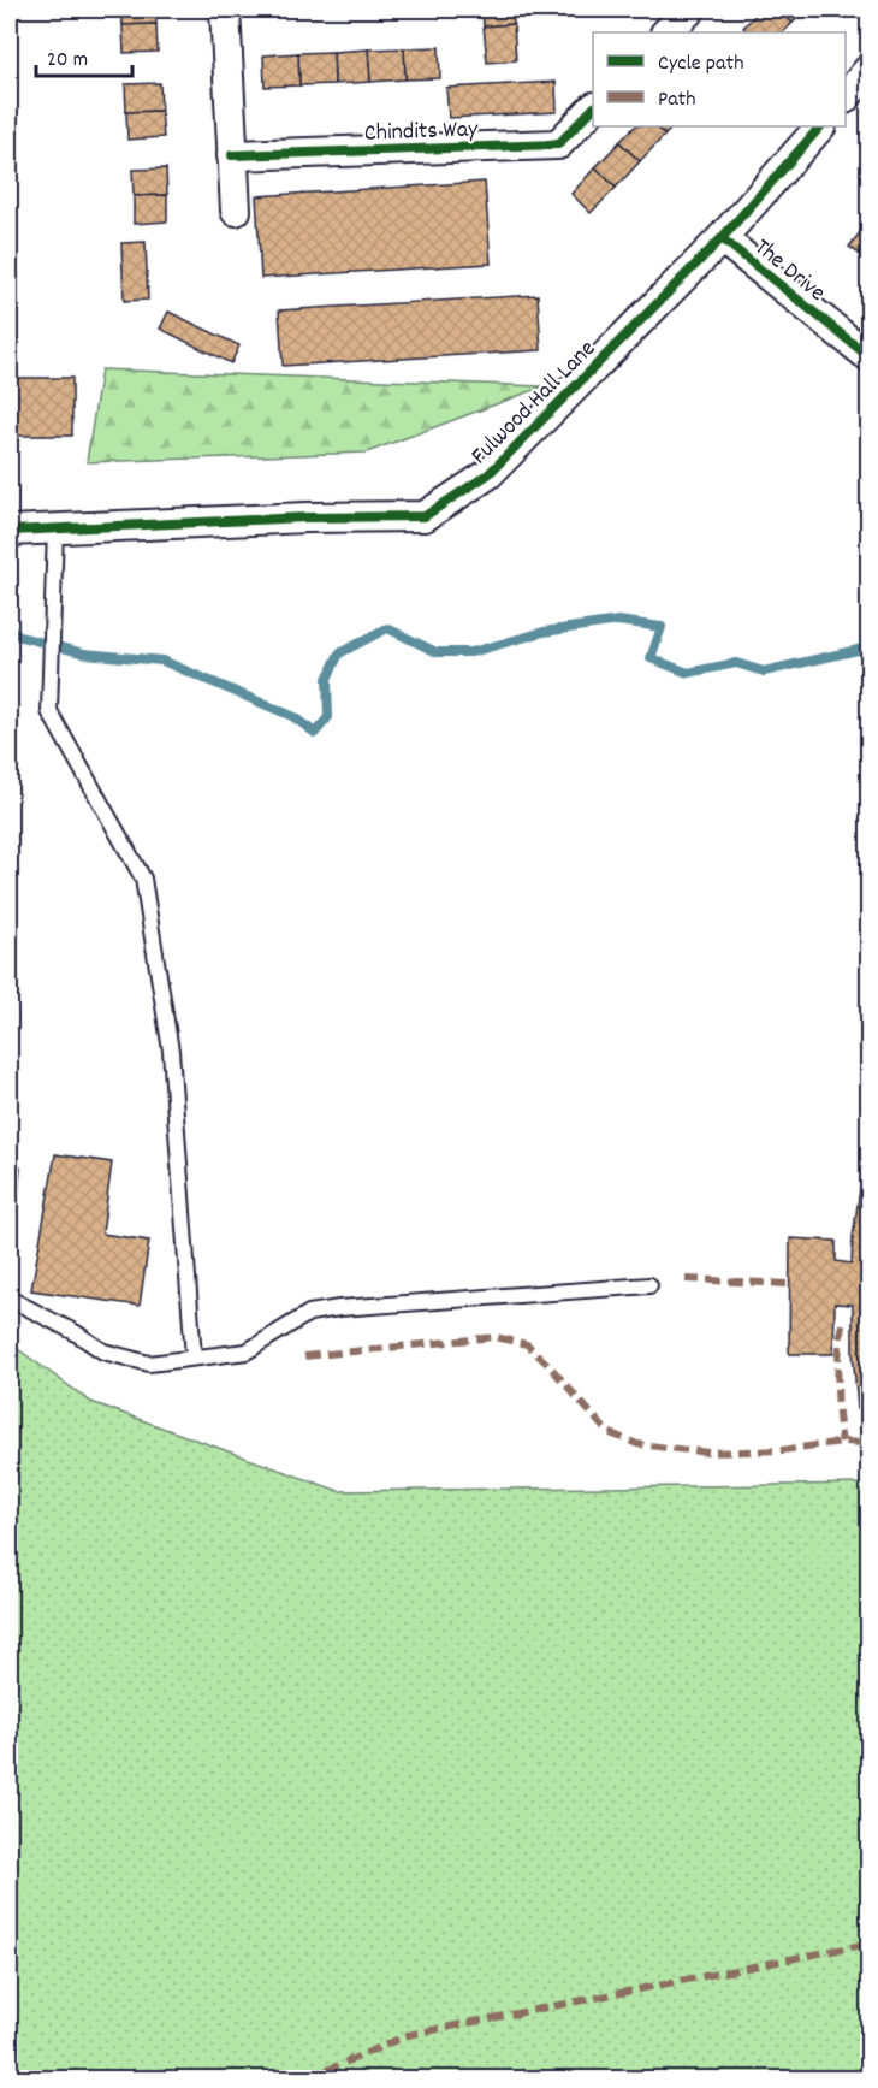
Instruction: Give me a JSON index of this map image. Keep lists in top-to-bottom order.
{
  "streets": {
    "street": ["Chindits Way", "The Drive", "Fulwood Hall Lane"]
  },
  "crossings": [
    ["The Drive", "Fulwood Hall Lane"]
  ],
  "legend": ["Cycle path", "Path"],
  "scale_bar": "20 m"
}
